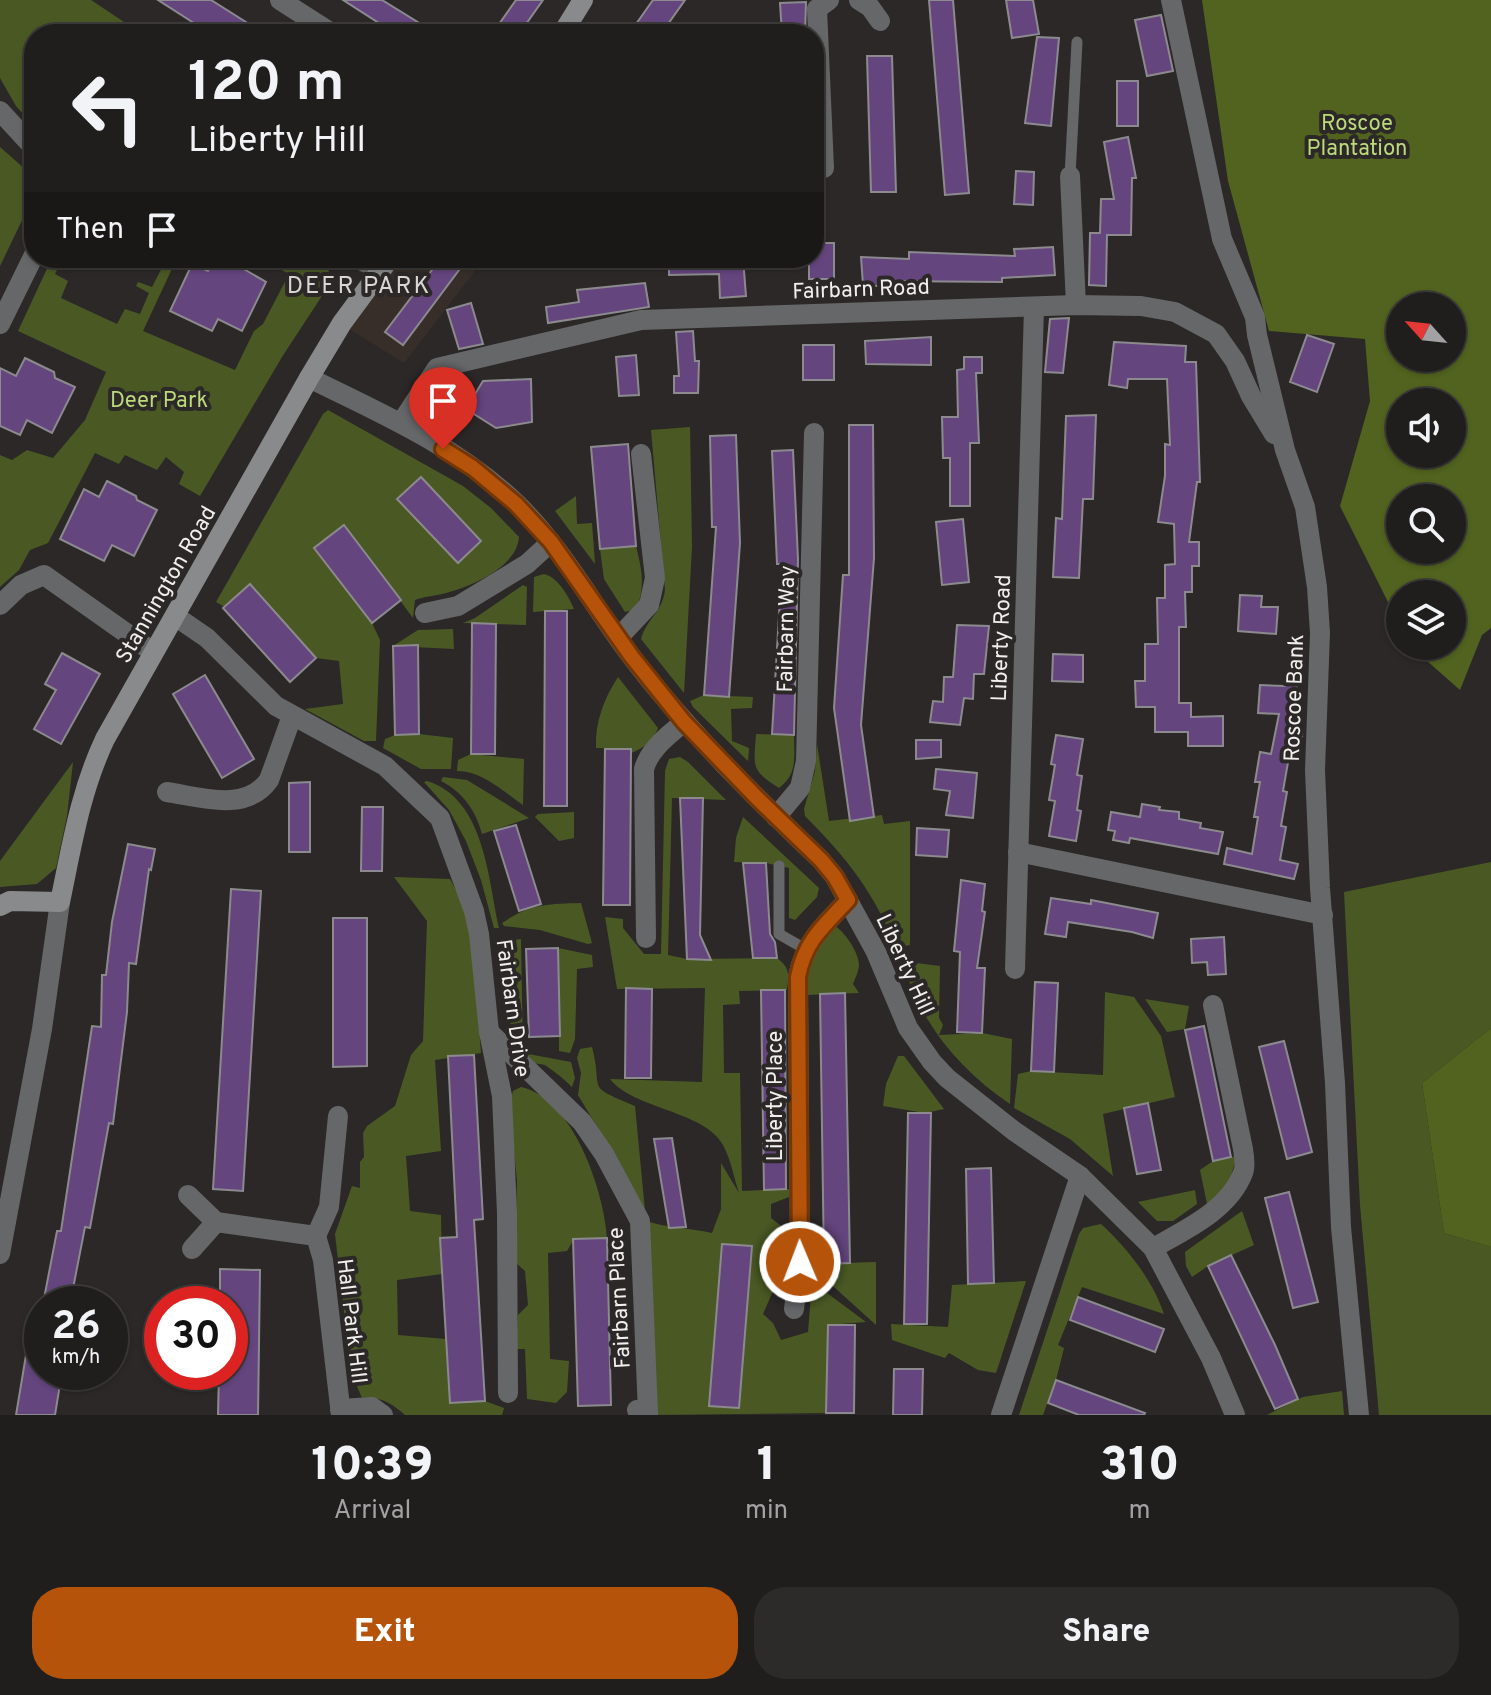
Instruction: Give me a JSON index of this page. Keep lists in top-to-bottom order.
{
  "streets": {
    "main road": ["Stannington Road"],
    "street": [
      "Fairbarn Road",
      "Fairbarn Way",
      "Liberty Road",
      "Roscoe Bank",
      "Liberty Hill",
      "Fairbarn Drive",
      "Liberty Place",
      "Fairbarn Place",
      "Hall Park Hill"
    ]
  },
  "crossings": [
    ["Fairbarn Road", "Liberty Road"],
    ["Fairbarn Road", "Roscoe Bank"],
    ["Fairbarn Road", "Liberty Hill"],
    ["Stannington Road", "Liberty Hill"],
    ["Stannington Road", "Fairbarn Drive"],
    ["Fairbarn Way", "Liberty Hill"],
    ["Liberty Hill", "Liberty Place"],
    ["Fairbarn Drive", "Fairbarn Place"]
  ],
  "districts": ["DEER PARK"],
  "parks": ["Roscoe Plantation", "Deer Park"],
  "north": "top left",
  "page": {
    "turn": ["120 m", "Liberty Hill"],
    "then": "Then",
    "speed": "26 km/h",
    "limit": "30",
    "eta": [
      "10:39",
      "Arrival",
      "1",
      "min",
      "310",
      "m"
    ],
    "buttons": ["Exit", "Share"]
  }
}
